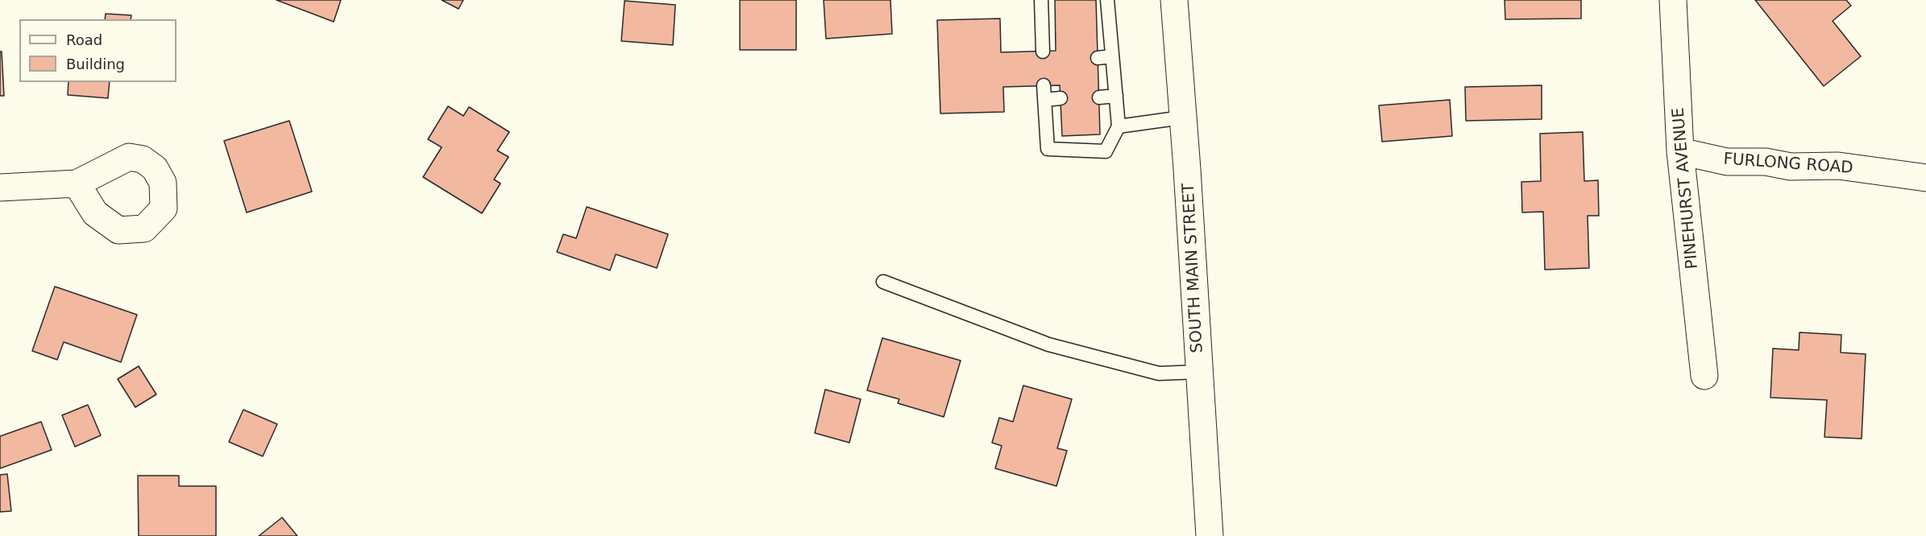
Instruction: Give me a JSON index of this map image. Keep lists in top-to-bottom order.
{
  "streets": {
    "street": ["FURLONG ROAD", "PINEHURST AVENUE", "SOUTH MAIN STREET"]
  },
  "crossings": [
    ["FURLONG ROAD", "PINEHURST AVENUE"]
  ],
  "legend": ["Road", "Building"]
}
